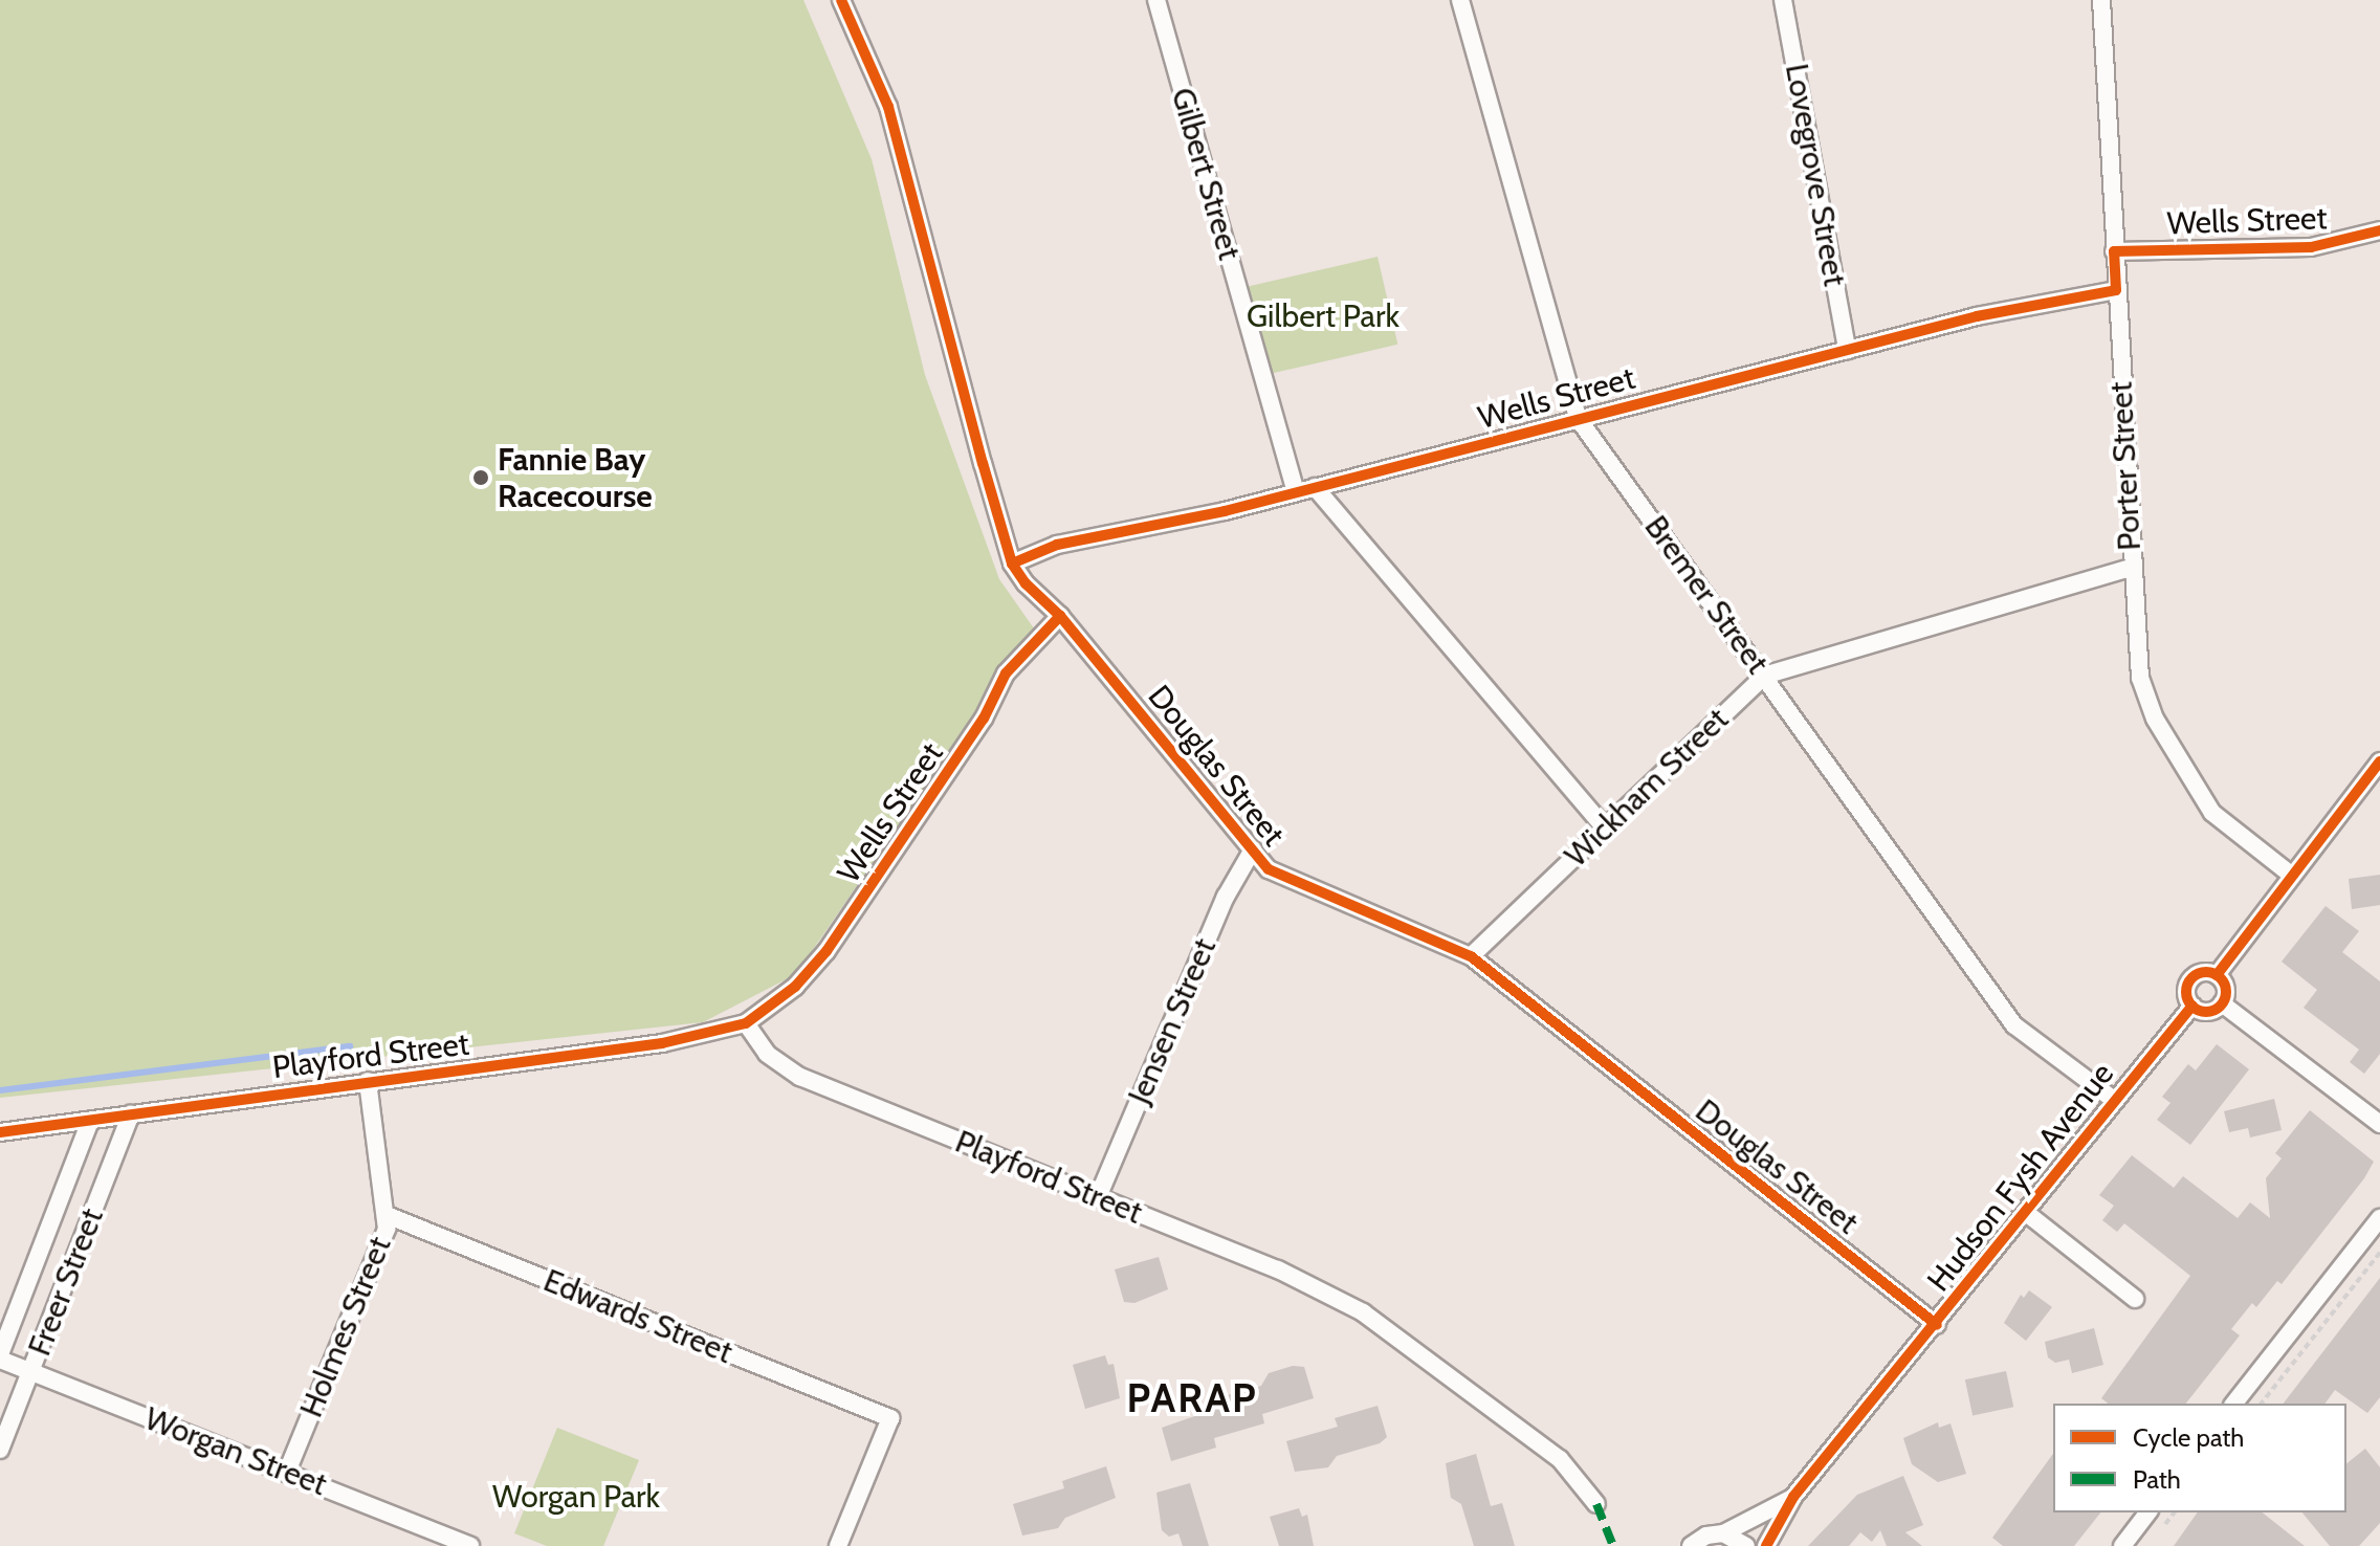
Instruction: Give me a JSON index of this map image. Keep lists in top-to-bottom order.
{
  "streets": {
    "street": [
      "Gilbert Street",
      "Lovegrove Street",
      "Wells Street",
      "Porter Street",
      "Bremer Street",
      "Douglas Street",
      "Wickham Street",
      "Jensen Street",
      "Playford Street",
      "Hudson Fysh Avenue",
      "Freer Street",
      "Edwards Street",
      "Holmes Street",
      "Worgan Street"
    ]
  },
  "crossings": [
    ["Gilbert Street", "Wells Street"],
    ["Lovegrove Street", "Wells Street"],
    ["Wells Street", "Porter Street"],
    ["Wells Street", "Bremer Street"],
    ["Wells Street", "Douglas Street"],
    ["Wells Street", "Playford Street"],
    ["Porter Street", "Wickham Street"],
    ["Bremer Street", "Wickham Street"],
    ["Bremer Street", "Hudson Fysh Avenue"],
    ["Douglas Street", "Wickham Street"],
    ["Douglas Street", "Jensen Street"],
    ["Douglas Street", "Hudson Fysh Avenue"],
    ["Jensen Street", "Playford Street"],
    ["Playford Street", "Freer Street"],
    ["Playford Street", "Holmes Street"],
    ["Freer Street", "Worgan Street"],
    ["Edwards Street", "Holmes Street"],
    ["Holmes Street", "Worgan Street"]
  ],
  "districts": ["PARAP"],
  "parks": ["Gilbert Park", "Worgan Park"],
  "places": ["Fannie Bay Racecourse"],
  "legend": ["Cycle path", "Path"]
}
